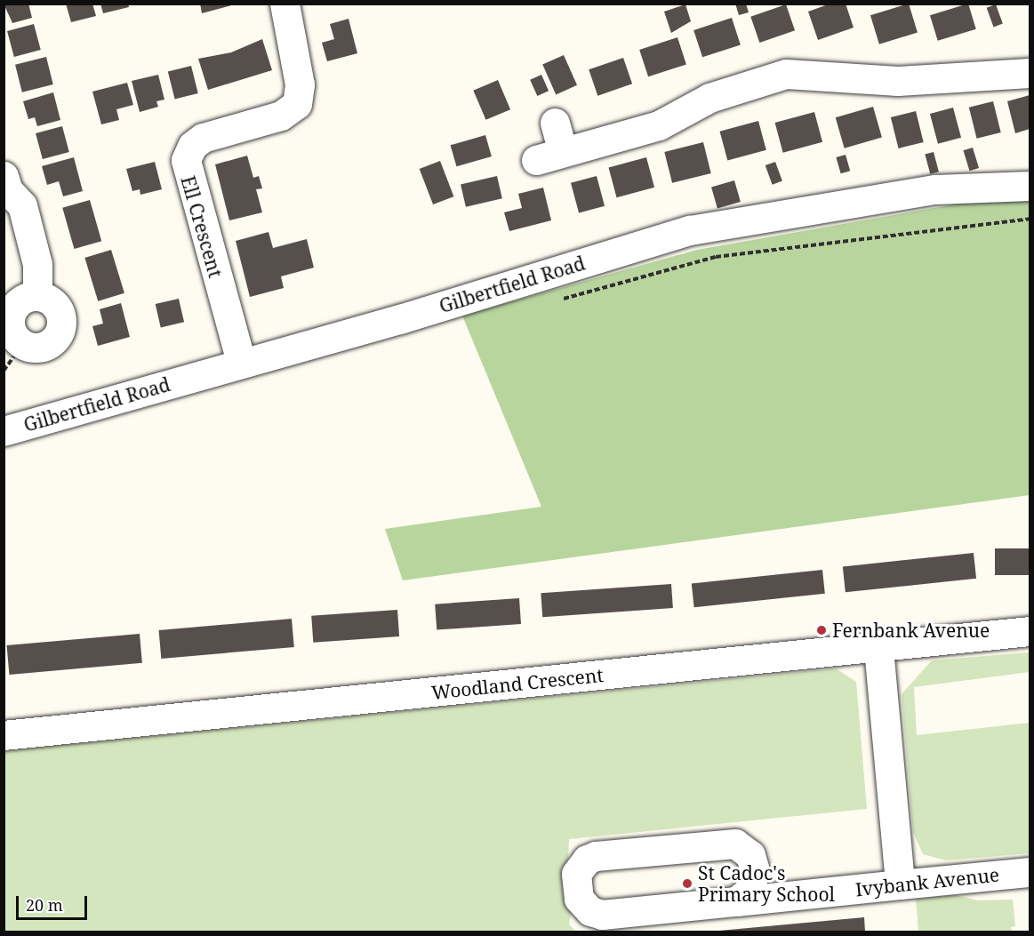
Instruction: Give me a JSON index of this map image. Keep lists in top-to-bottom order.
{
  "streets": {
    "street": [
      "Ell Crescent",
      "Gilbertfield Road",
      "Woodland Crescent",
      "Ivybank Avenue"
    ]
  },
  "crossings": [
    ["Ell Crescent", "Gilbertfield Road"]
  ],
  "places": ["Fernbank Avenue", "St Cadoc's Primary School"],
  "scale_bar": "20 m"
}
